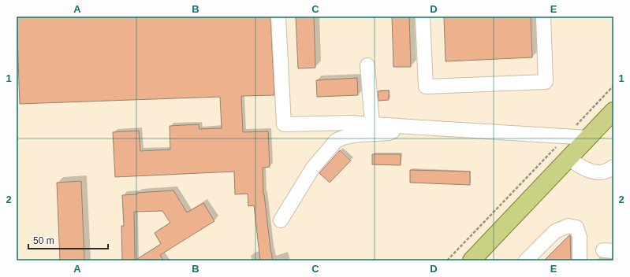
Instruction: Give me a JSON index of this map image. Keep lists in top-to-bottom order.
{
  "scale_bar": "50 m",
  "grid": {
    "columns": [
      "A",
      "B",
      "C",
      "D",
      "E"
    ],
    "rows": ["1", "2"]
  }
}
